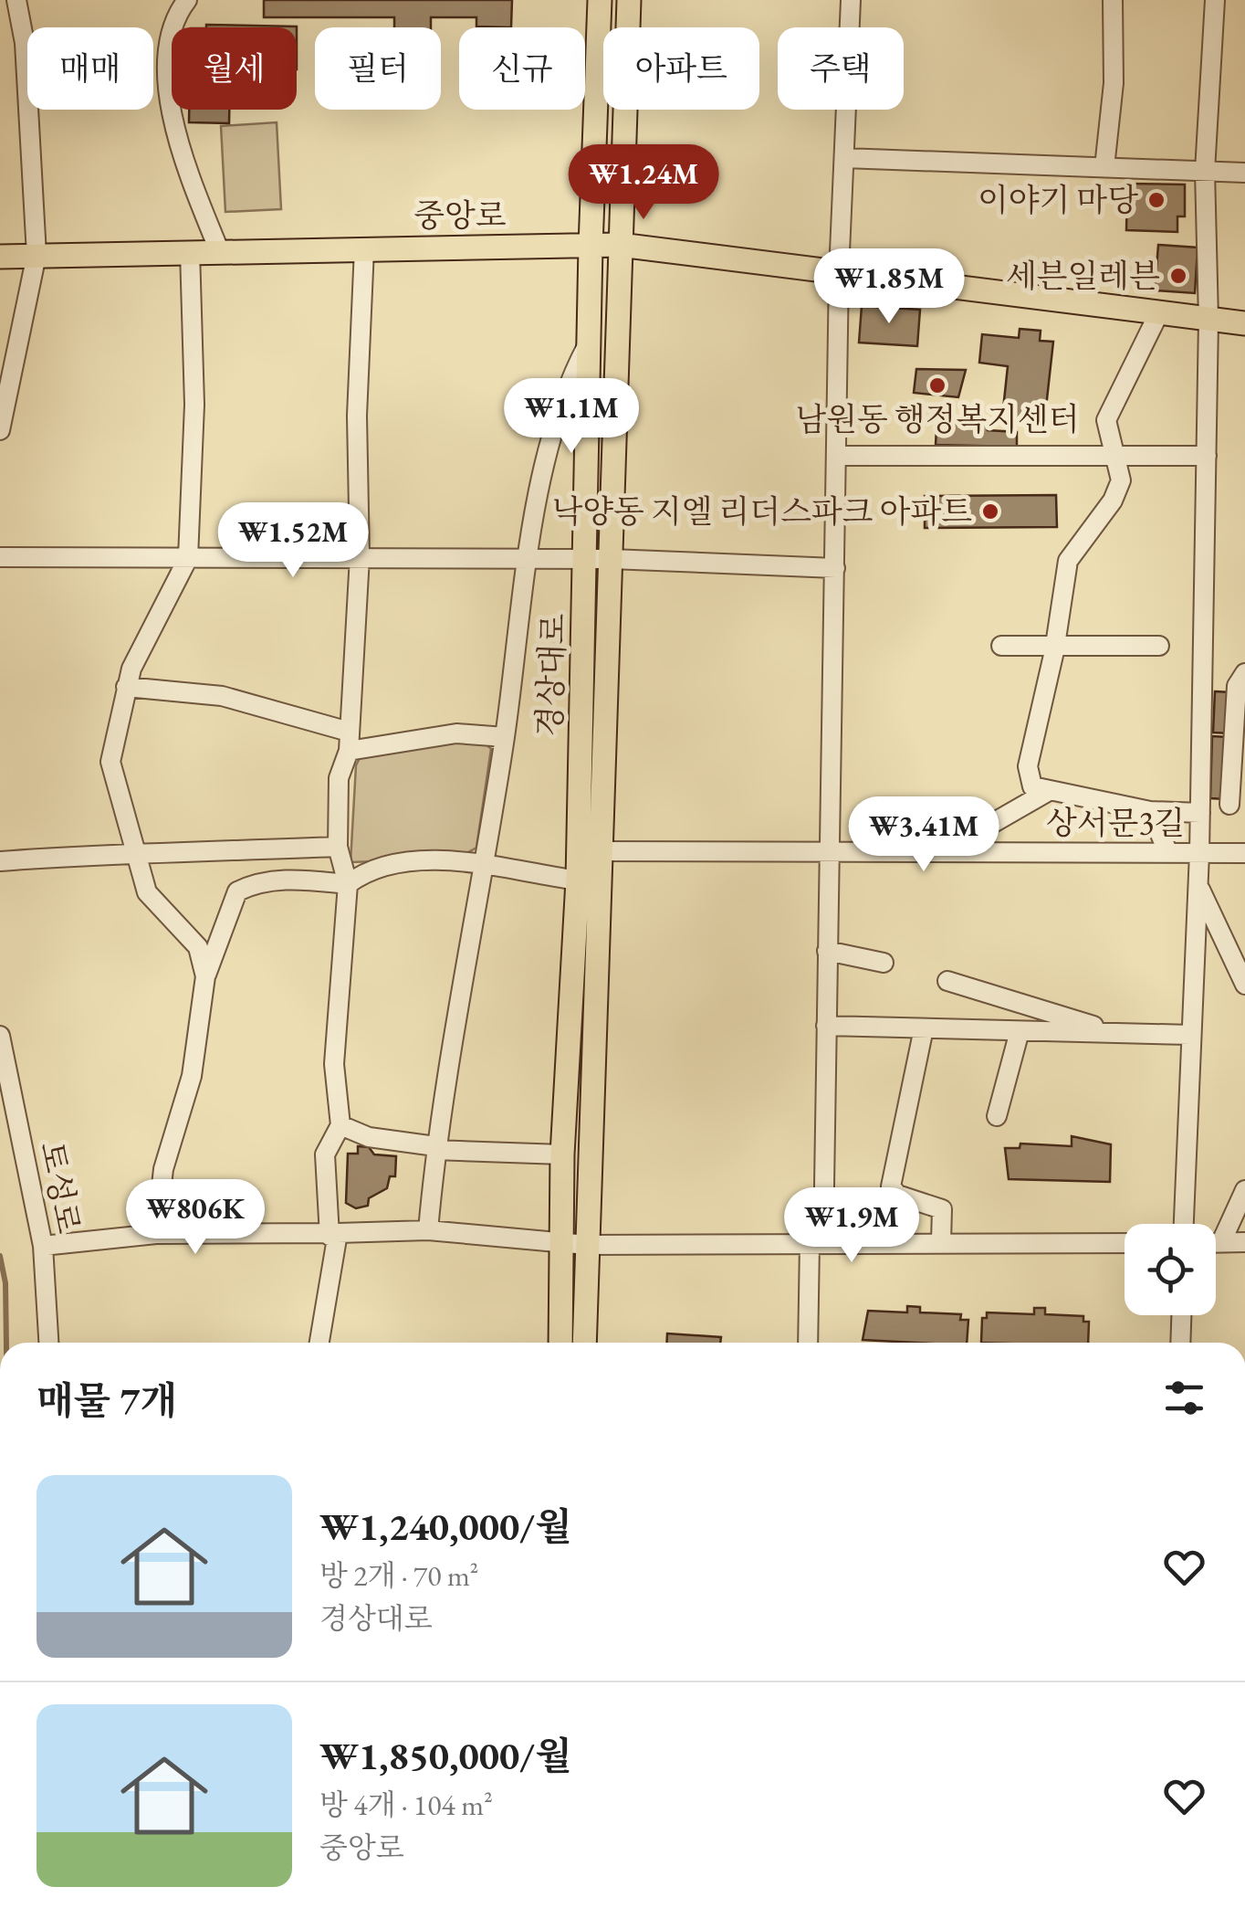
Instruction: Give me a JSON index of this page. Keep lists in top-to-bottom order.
{
  "streets": {
    "main road": ["중앙로", "경상대로"],
    "street": ["상서문3길", "토성로"]
  },
  "crossings": [
    ["중앙로", "경상대로"],
    ["경상대로", "상서문3길"]
  ],
  "places": [
    "이야기 마당",
    "세븐일레븐",
    "남원동 행정복지센터",
    "낙양동 지엘 리더스파크 아파트"
  ],
  "page": {
    "chip": [
      "매매",
      "월세",
      "필터",
      "신규",
      "아파트",
      "주택"
    ],
    "price": [
      "₩1.24M",
      "₩1.85M",
      "₩1.1M",
      "₩1.52M",
      "₩3.41M",
      "₩806K",
      "₩1.9M"
    ],
    "heading": "매물 7개",
    "list": [
      {
        "name": "₩1,240,000/월",
        "note": "방 2개 · 70 m² · 경상대로"
      },
      {
        "name": "₩1,850,000/월",
        "note": "방 4개 · 104 m² · 중앙로"
      }
    ]
  }
}
